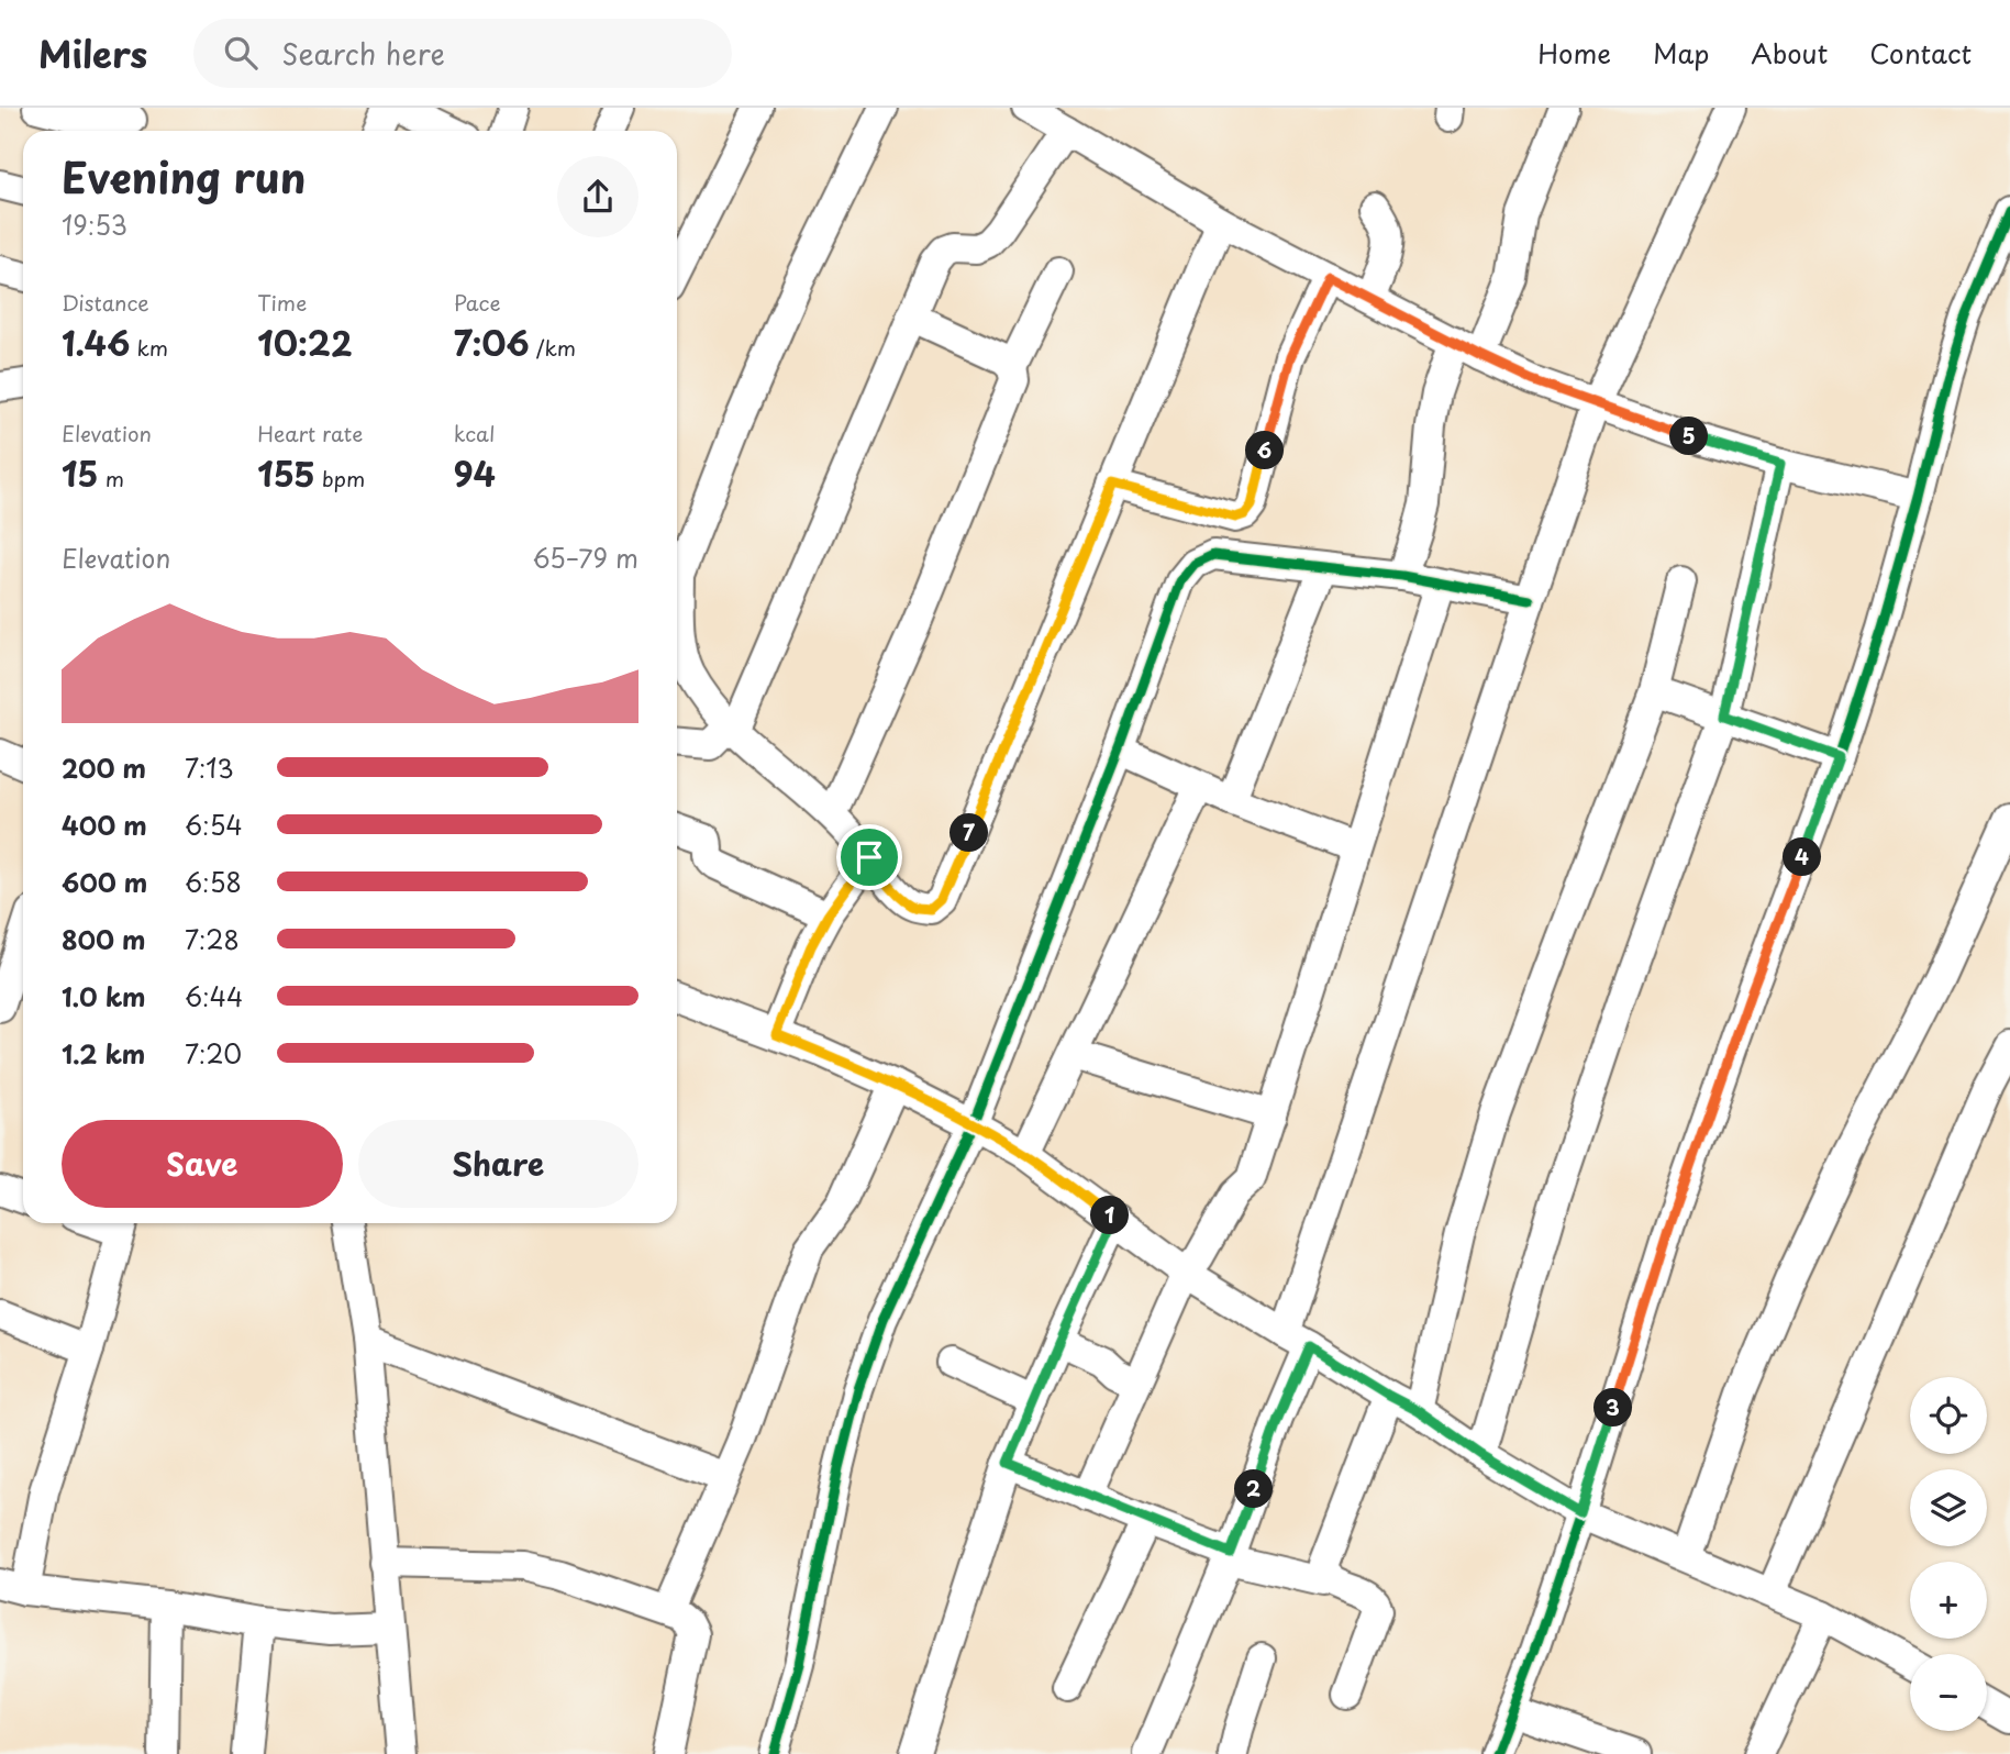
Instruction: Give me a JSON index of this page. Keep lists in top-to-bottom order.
{
  "page": {
    "header": "Milers",
    "search": "Search here",
    "nav": [
      "Home",
      "Map",
      "About",
      "Contact"
    ],
    "heading": ["Evening run", "19:53"],
    "stats": [
      ["Distance", "1.46 km"],
      ["Time", "10:22"],
      ["Pace", "7:06 /km"],
      ["Elevation", "15 m"],
      ["Heart rate", "155 bpm"],
      ["kcal", "94"]
    ],
    "pins": [
      "5",
      "6",
      "7",
      "4",
      "1",
      "3",
      "2"
    ],
    "chart": ["Elevation", "65–79 m"],
    "list": [
      {
        "name": "200 m",
        "note": "7:13"
      },
      {
        "name": "400 m",
        "note": "6:54"
      },
      {
        "name": "600 m",
        "note": "6:58"
      },
      {
        "name": "800 m",
        "note": "7:28"
      },
      {
        "name": "1.0 km",
        "note": "6:44"
      },
      {
        "name": "1.2 km",
        "note": "7:20"
      }
    ],
    "buttons": ["Save", "Share"],
    "map_buttons": ["+", "−"]
  }
}
